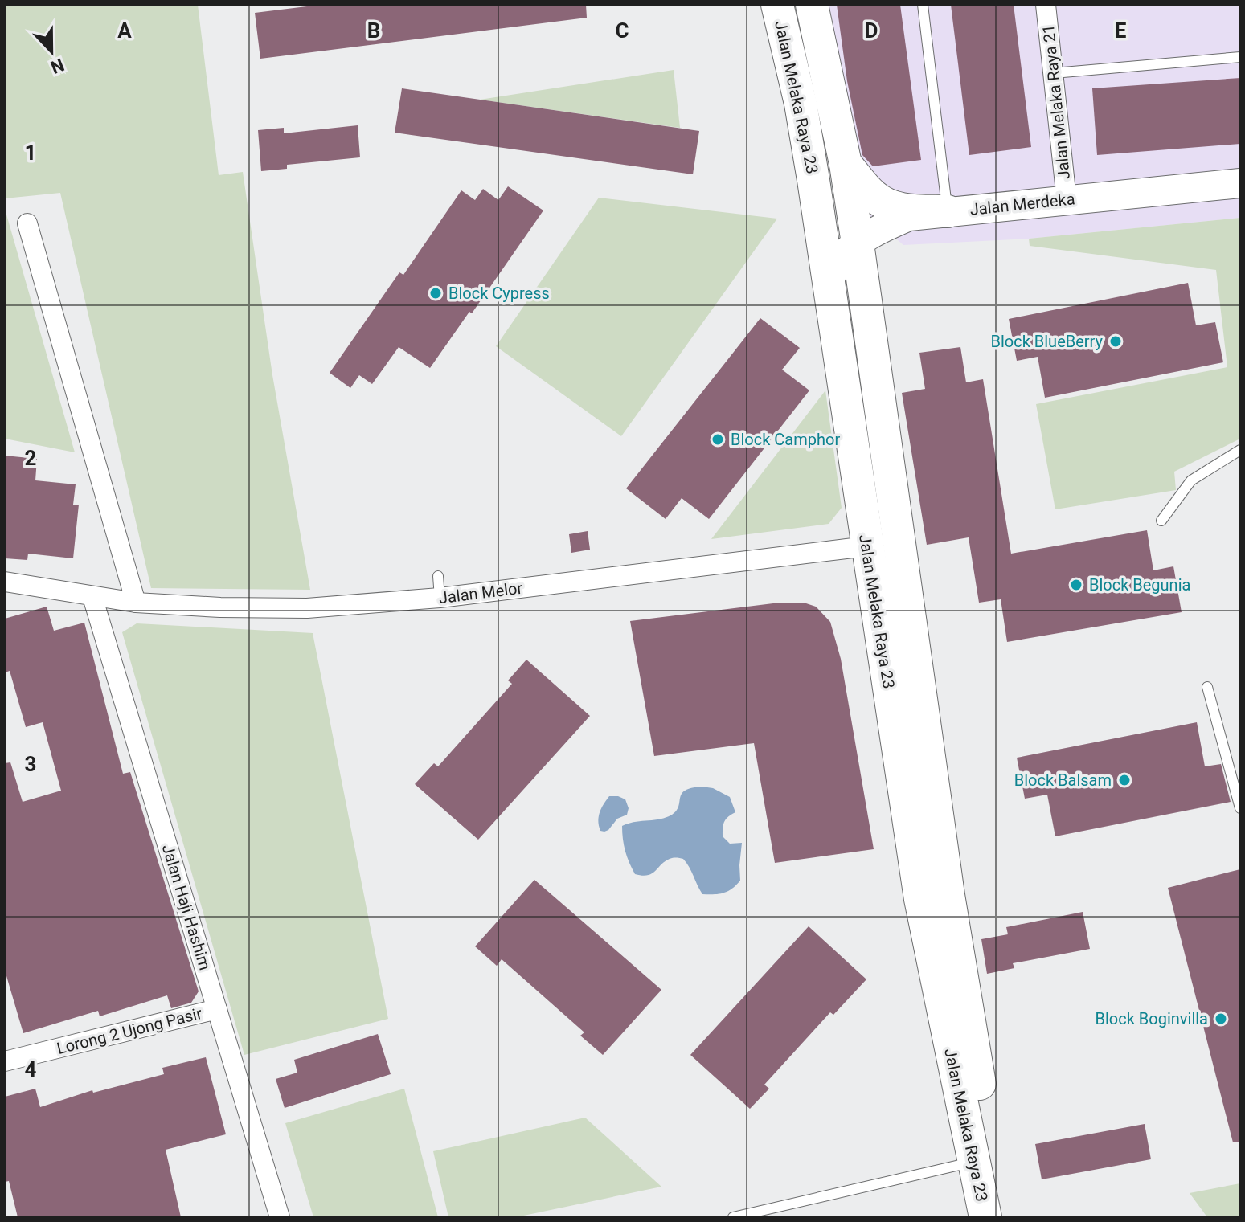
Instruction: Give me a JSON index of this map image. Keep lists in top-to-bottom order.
{
  "streets": {
    "main road": ["Jalan Melaka Raya 23", "Jalan Merdeka"],
    "street": [
      "Jalan Melaka Raya 21",
      "Jalan Melor",
      "Jalan Haji Hashim",
      "Lorong 2 Ujong Pasir"
    ]
  },
  "crossings": [
    ["Jalan Melaka Raya 23", "Jalan Merdeka"],
    ["Jalan Melaka Raya 23", "Jalan Melor"],
    ["Jalan Melaka Raya 21", "Jalan Merdeka"],
    ["Jalan Melor", "Jalan Haji Hashim"],
    ["Jalan Haji Hashim", "Lorong 2 Ujong Pasir"]
  ],
  "places": [
    "Block Cypress",
    "Block BlueBerry",
    "Block Camphor",
    "Block Begunia",
    "Block Balsam",
    "Block Boginvilla"
  ],
  "north": "bottom",
  "grid": {
    "columns": [
      "A",
      "B",
      "C",
      "D",
      "E"
    ],
    "rows": [
      "1",
      "2",
      "3",
      "4"
    ]
  }
}
